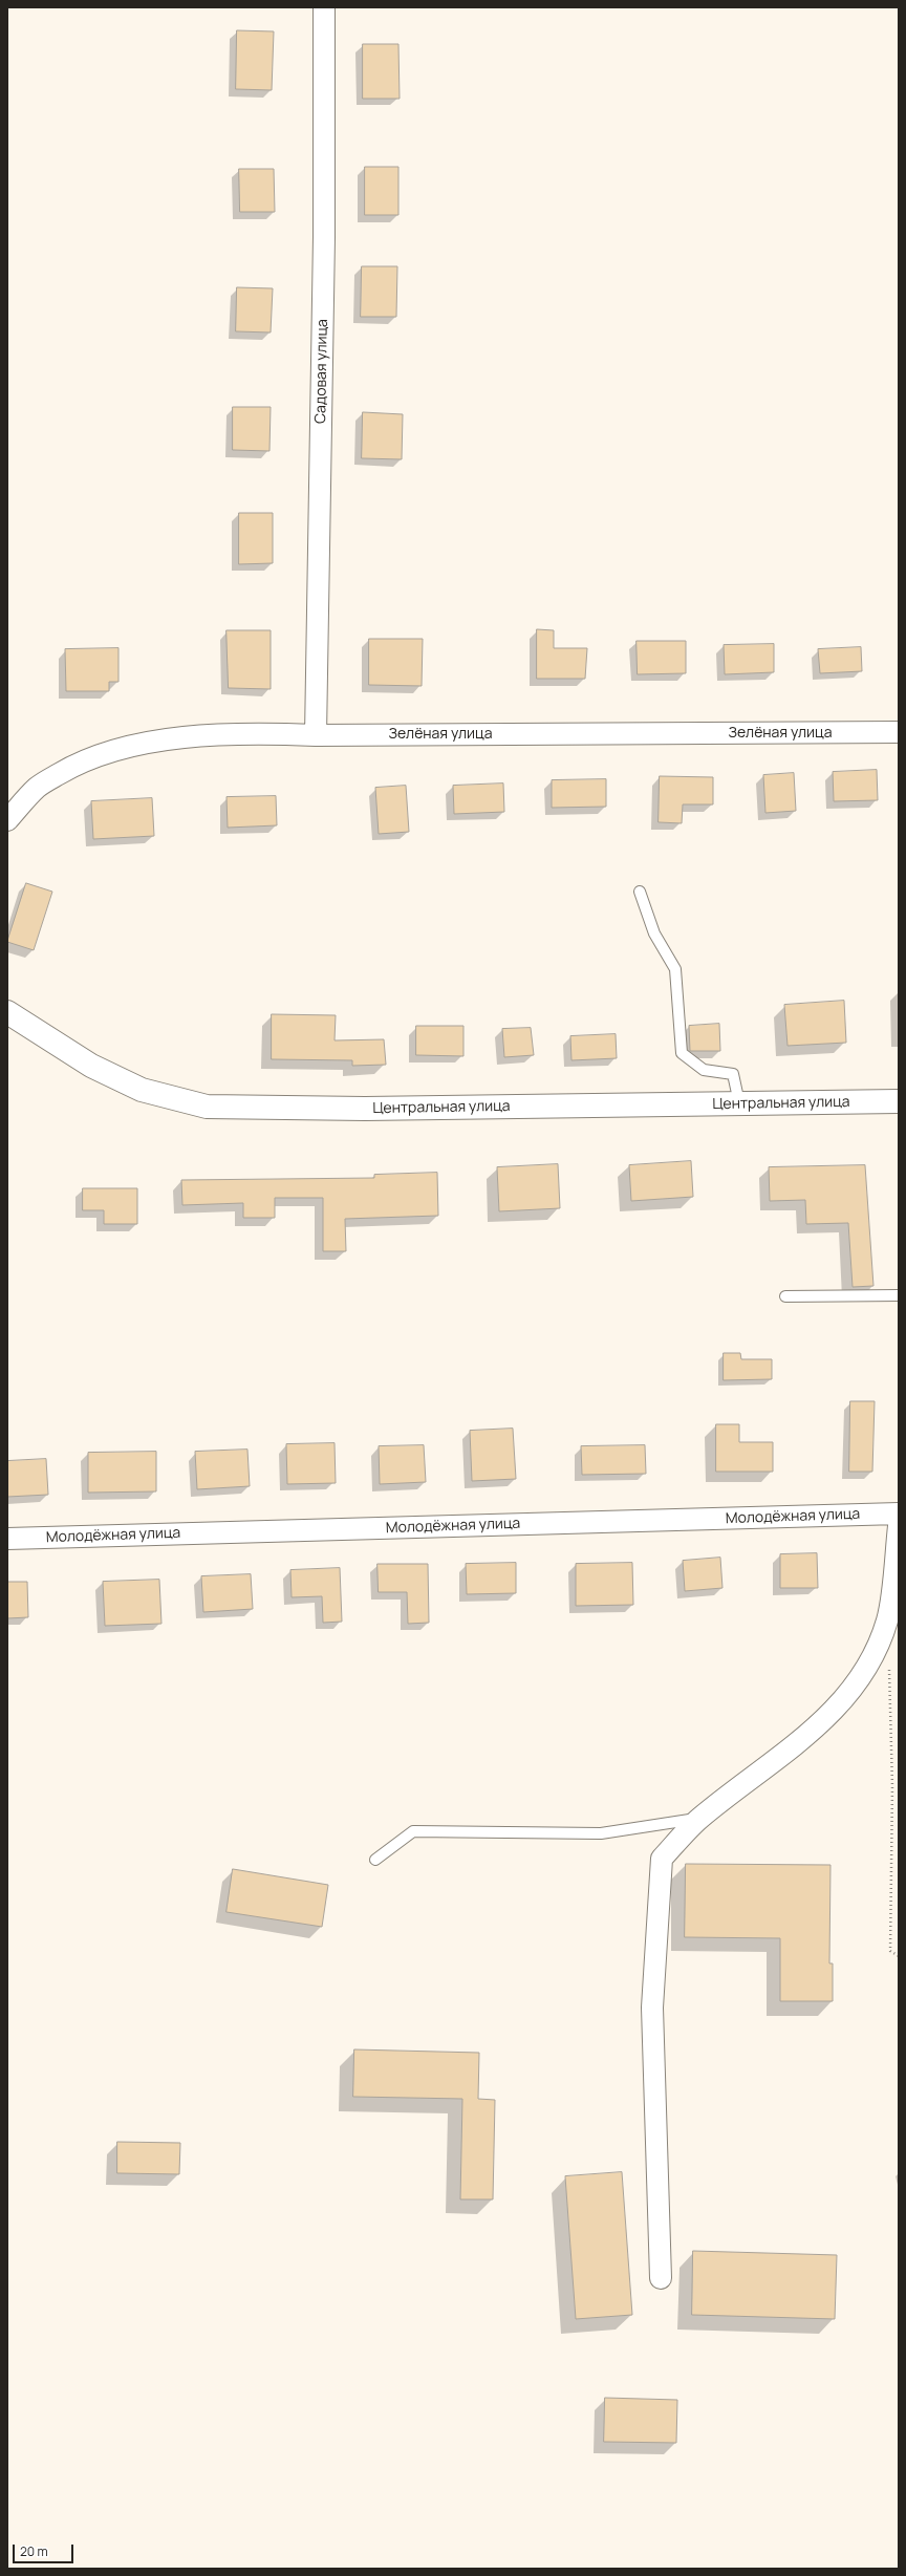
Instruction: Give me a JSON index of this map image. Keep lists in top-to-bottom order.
{
  "streets": {
    "street": [
      "Садовая улица",
      "Зелёная улица",
      "Центральная улица",
      "Молодёжная улица"
    ]
  },
  "crossings": [
    ["Садовая улица", "Зелёная улица"]
  ],
  "scale_bar": "20 m"
}
